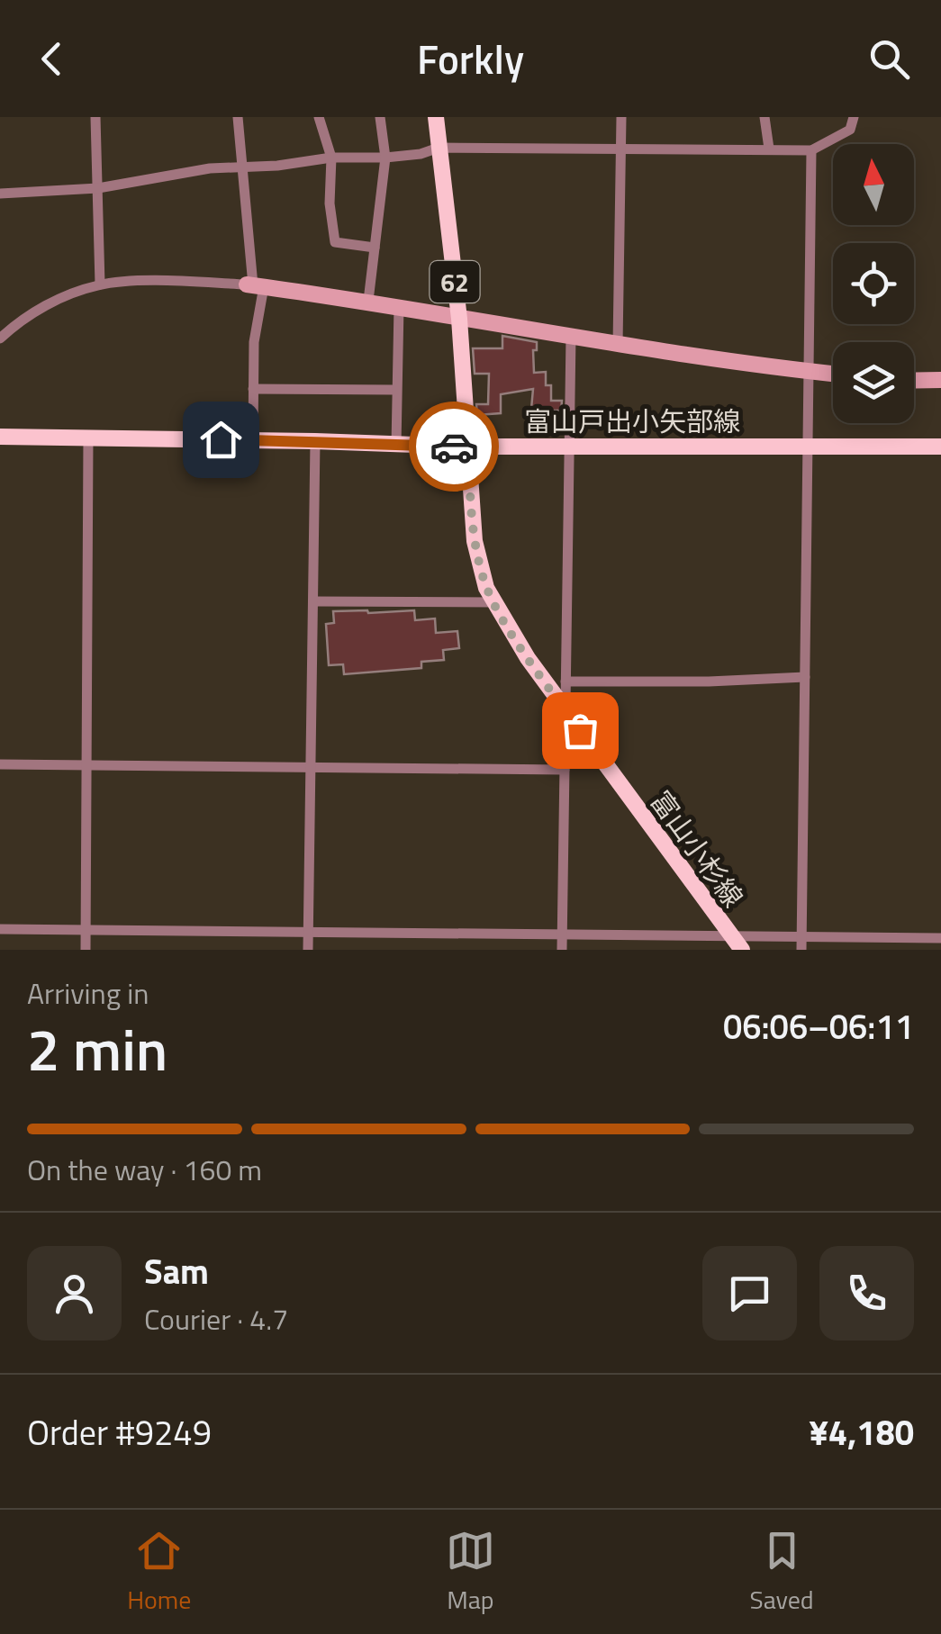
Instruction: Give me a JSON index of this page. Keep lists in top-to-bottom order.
{
  "streets": {
    "main road": ["62", "富山戸出小矢部線", "富山小杉線"]
  },
  "crossings": [
    ["富山戸出小矢部線", "富山小杉線"]
  ],
  "north": "top",
  "page": {
    "header": "Forkly",
    "heading": ["2 min", "Arriving in", "06:06–06:11"],
    "panel": [
      "Sam",
      "Courier · 4.7",
      "Order #9249",
      "¥4,180"
    ],
    "bar": "On the way · 160 m",
    "tabs": ["Home", "Map", "Saved"]
  }
}
